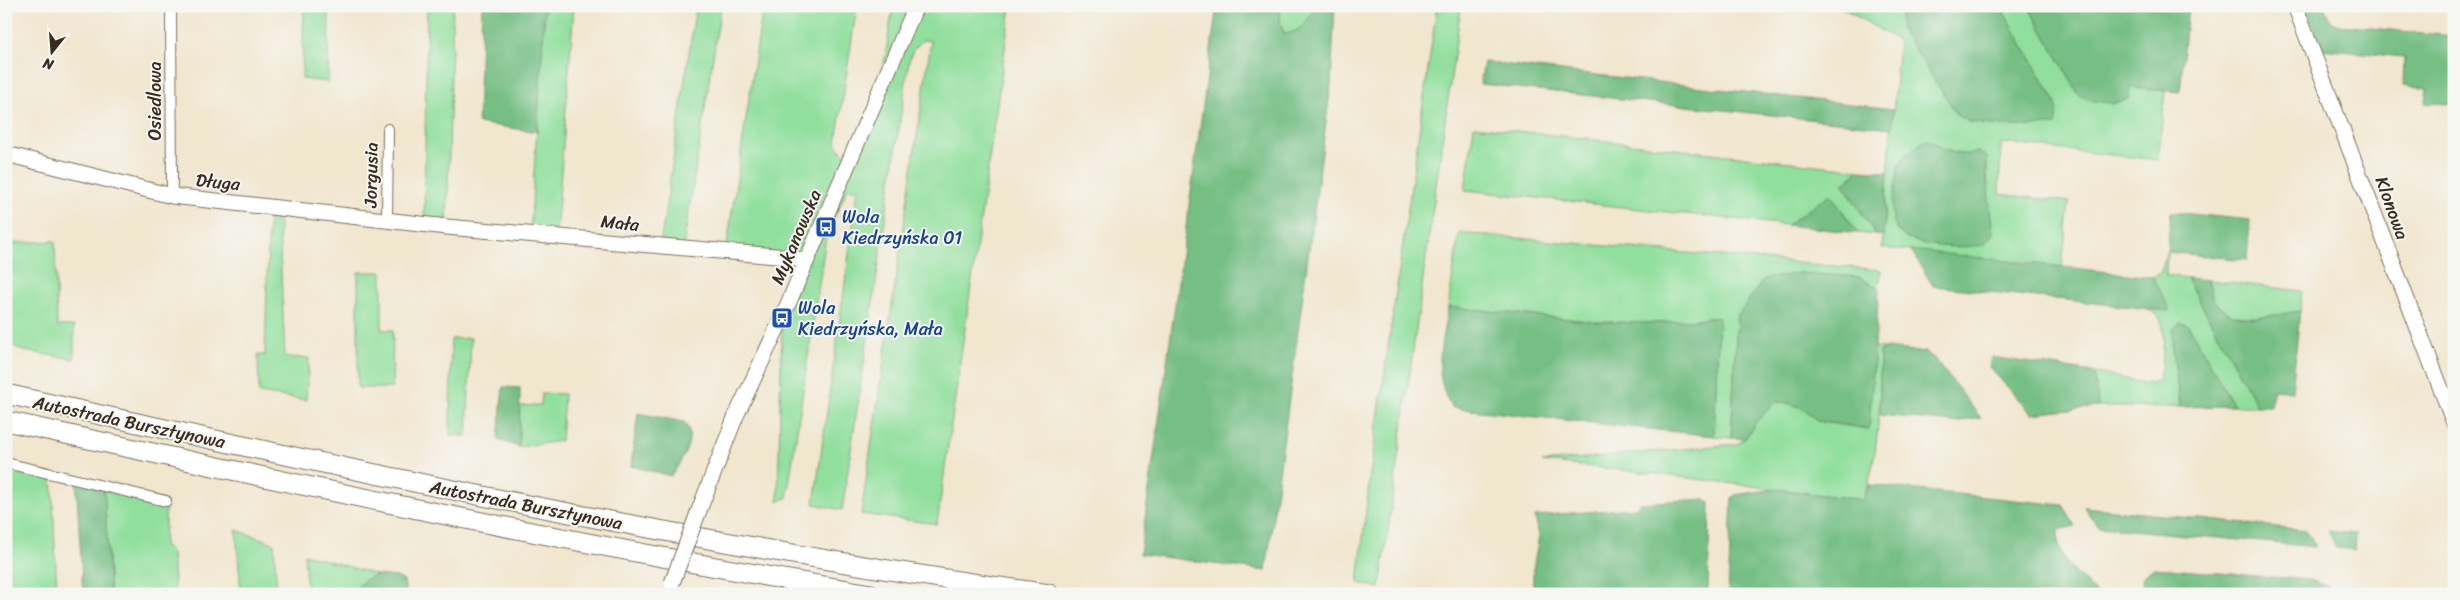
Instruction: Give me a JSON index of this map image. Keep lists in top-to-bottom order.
{
  "streets": {
    "highway": ["Autostrada Bursztynowa"],
    "street": [
      "Osiedlowa",
      "Jorgusia",
      "Długa",
      "Klonowa",
      "Mała",
      "Mykanowska"
    ]
  },
  "crossings": [
    ["Osiedlowa", "Długa"],
    ["Jorgusia", "Długa"],
    ["Długa", "Mała"],
    ["Mała", "Mykanowska"]
  ],
  "places": {
    "bus stop": ["Wola Kiedrzyńska 01", "Wola Kiedrzyńska, Mała"]
  },
  "north": "bottom"
}
